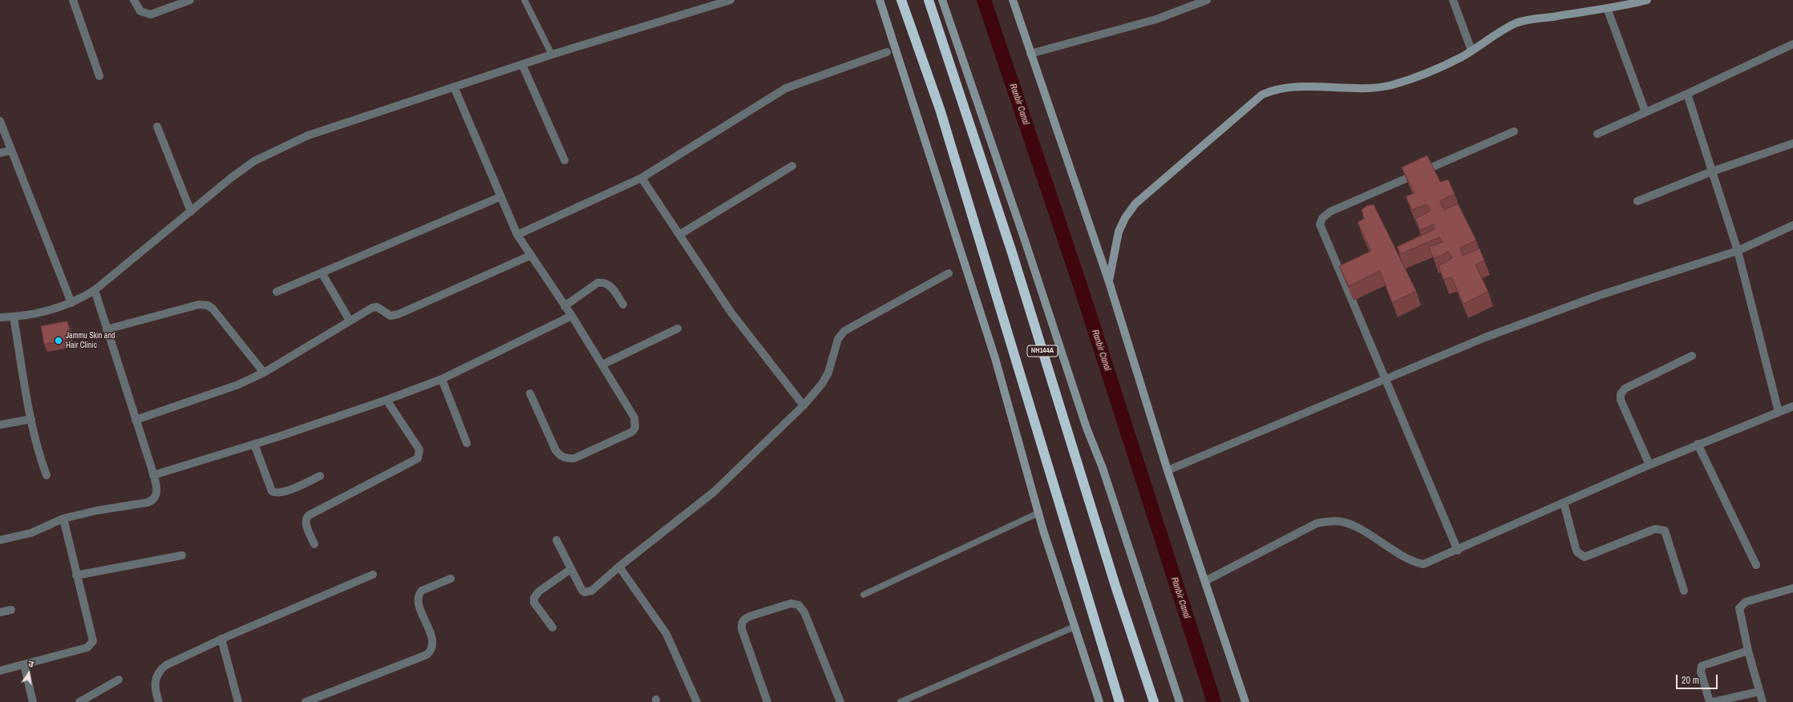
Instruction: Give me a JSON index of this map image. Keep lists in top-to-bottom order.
{
  "streets": {
    "highway": ["NH144A"]
  },
  "water": ["Ranbir Canal"],
  "places": ["Jammu Skin and Hair Clinic"],
  "scale_bar": "20 m",
  "north": "top"
}
